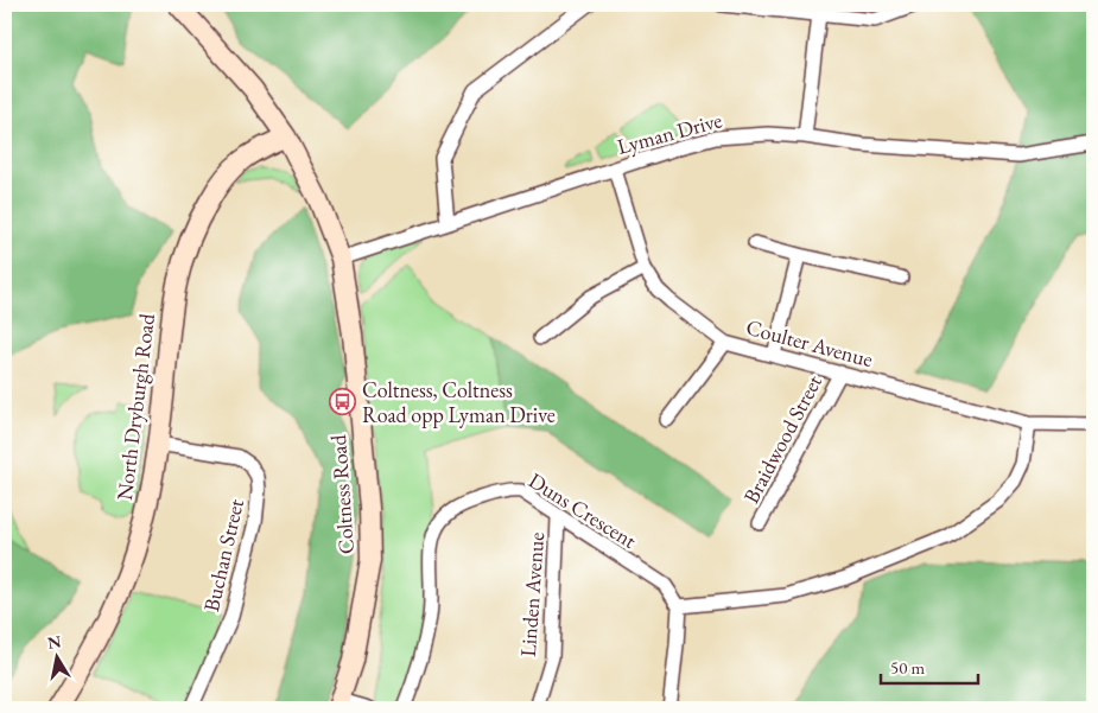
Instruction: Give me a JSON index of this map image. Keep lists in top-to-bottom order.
{
  "streets": {
    "street": [
      "Lyman Drive",
      "Coulter Avenue",
      "North Dryburgh Road",
      "Braidwood Street",
      "Coltness Road",
      "Duns Crescent",
      "Buchan Street",
      "Linden Avenue"
    ]
  },
  "crossings": [
    ["Lyman Drive", "Coulter Avenue"],
    ["Lyman Drive", "Coltness Road"],
    ["Coulter Avenue", "Braidwood Street"],
    ["North Dryburgh Road", "Coltness Road"],
    ["North Dryburgh Road", "Buchan Street"],
    ["Duns Crescent", "Linden Avenue"]
  ],
  "places": {
    "bus stop": ["Coltness, Coltness Road opp Lyman Drive"]
  },
  "scale_bar": "50 m",
  "north": "top"
}
